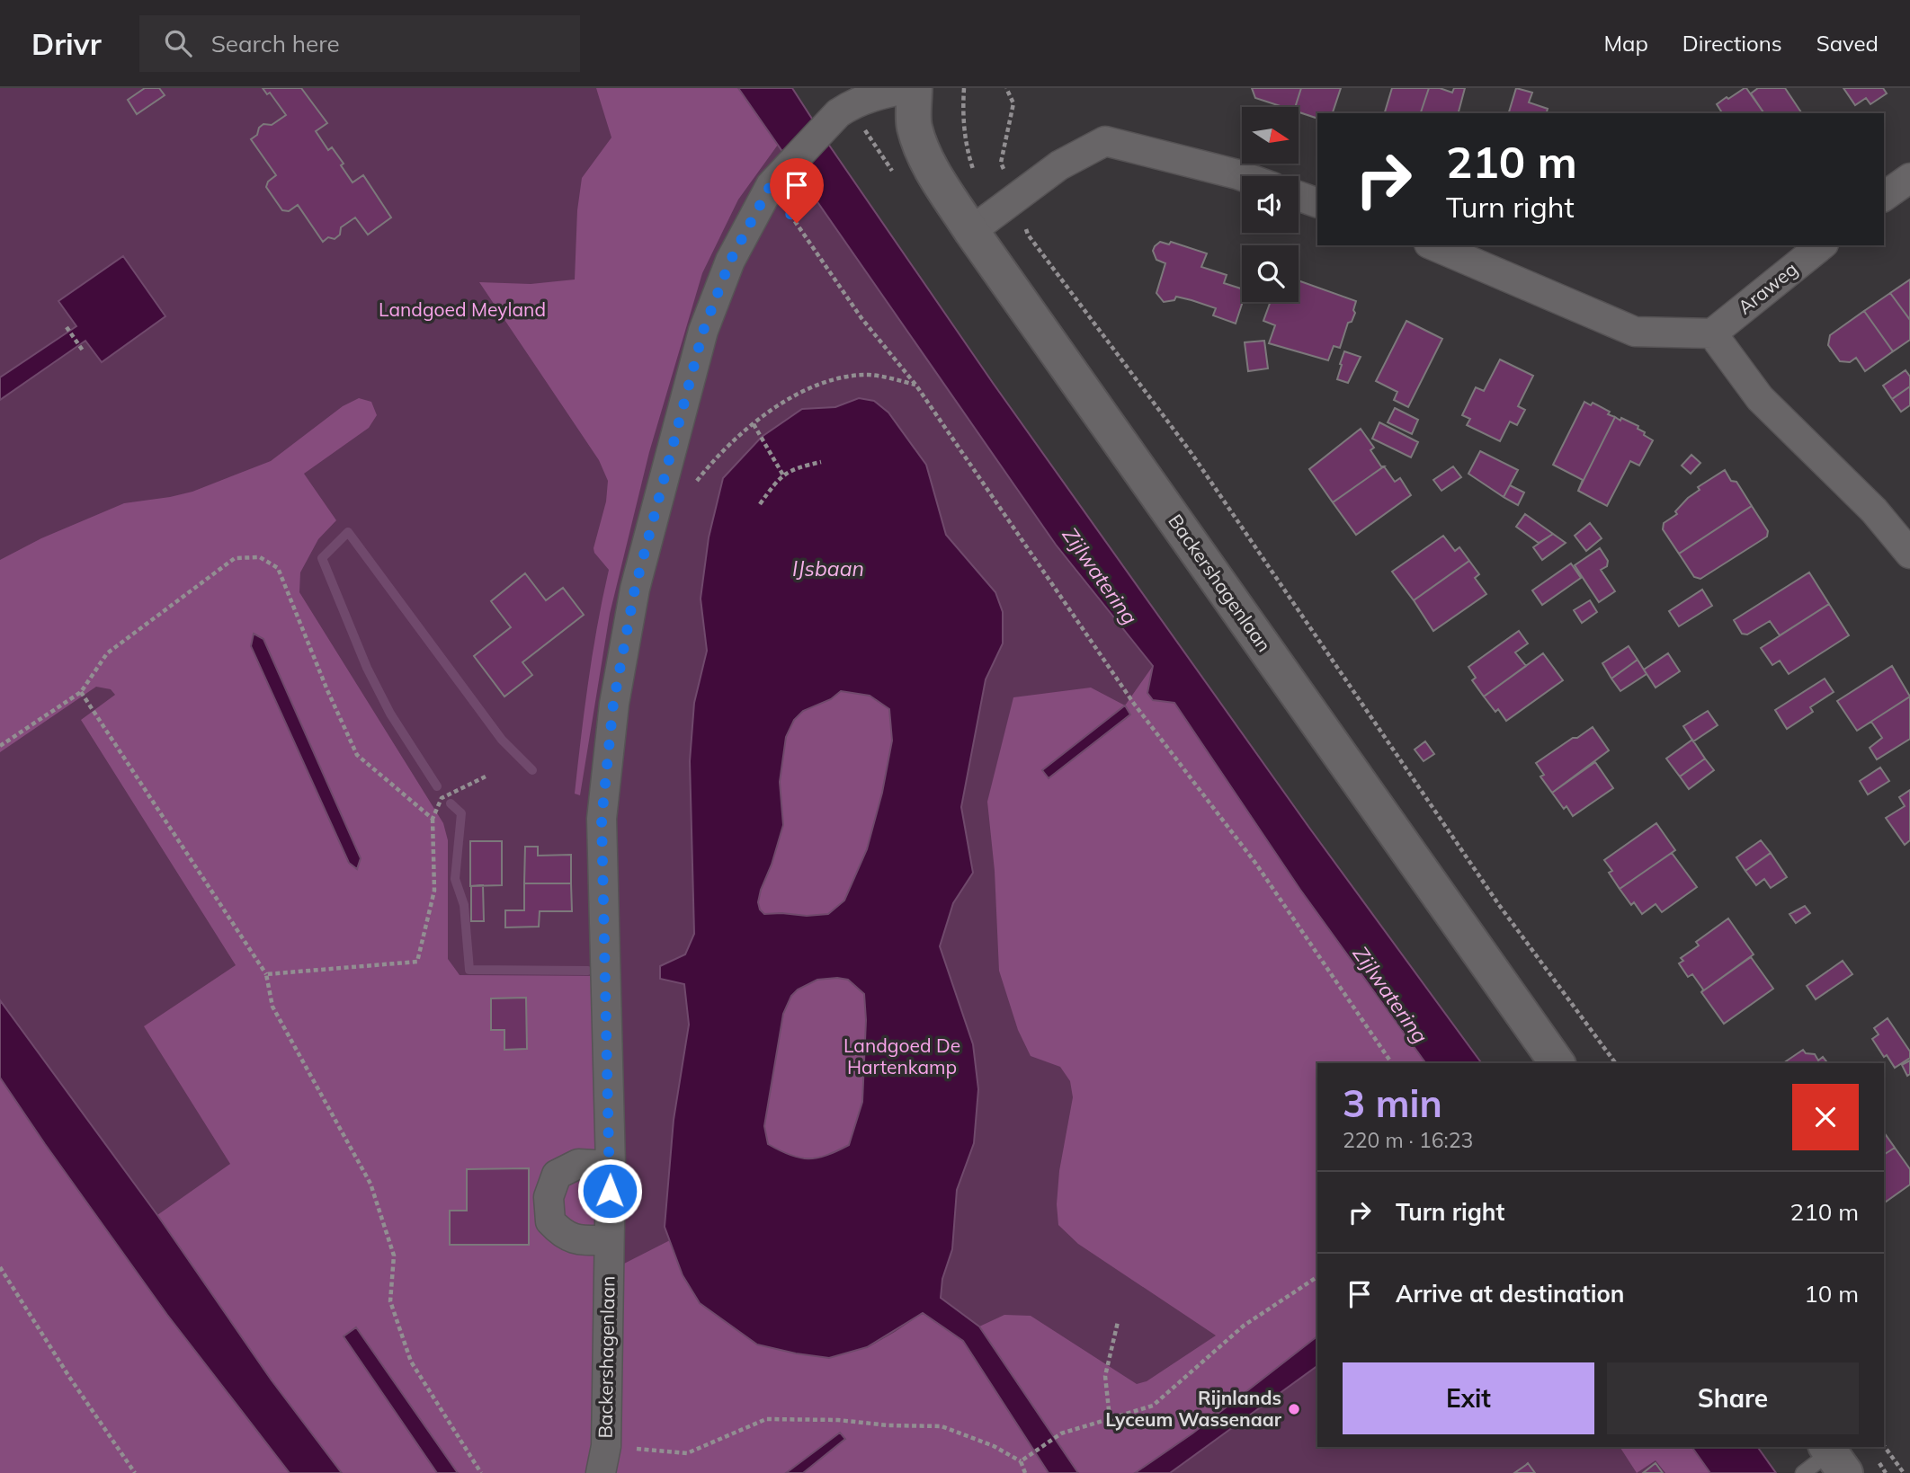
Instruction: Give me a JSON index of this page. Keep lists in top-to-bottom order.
{
  "streets": {
    "street": ["Araweg", "Backershagenlaan"]
  },
  "water": ["IJsbaan", "Zijlwatering"],
  "parks": ["Landgoed Meyland", "Landgoed De Hartenkamp"],
  "places": ["Rijnlands Lyceum Wassenaar"],
  "north": "right",
  "page": {
    "header": "Drivr",
    "search": "Search here",
    "nav": ["Map", "Directions", "Saved"],
    "turn": ["210 m", "Turn right"],
    "heading": ["3 min", "220 m · 16:23"],
    "list": [
      {
        "name": "Turn right",
        "value": "210 m"
      },
      {
        "name": "Arrive at destination",
        "value": "10 m"
      }
    ],
    "buttons": ["Exit", "Share"]
  }
}
